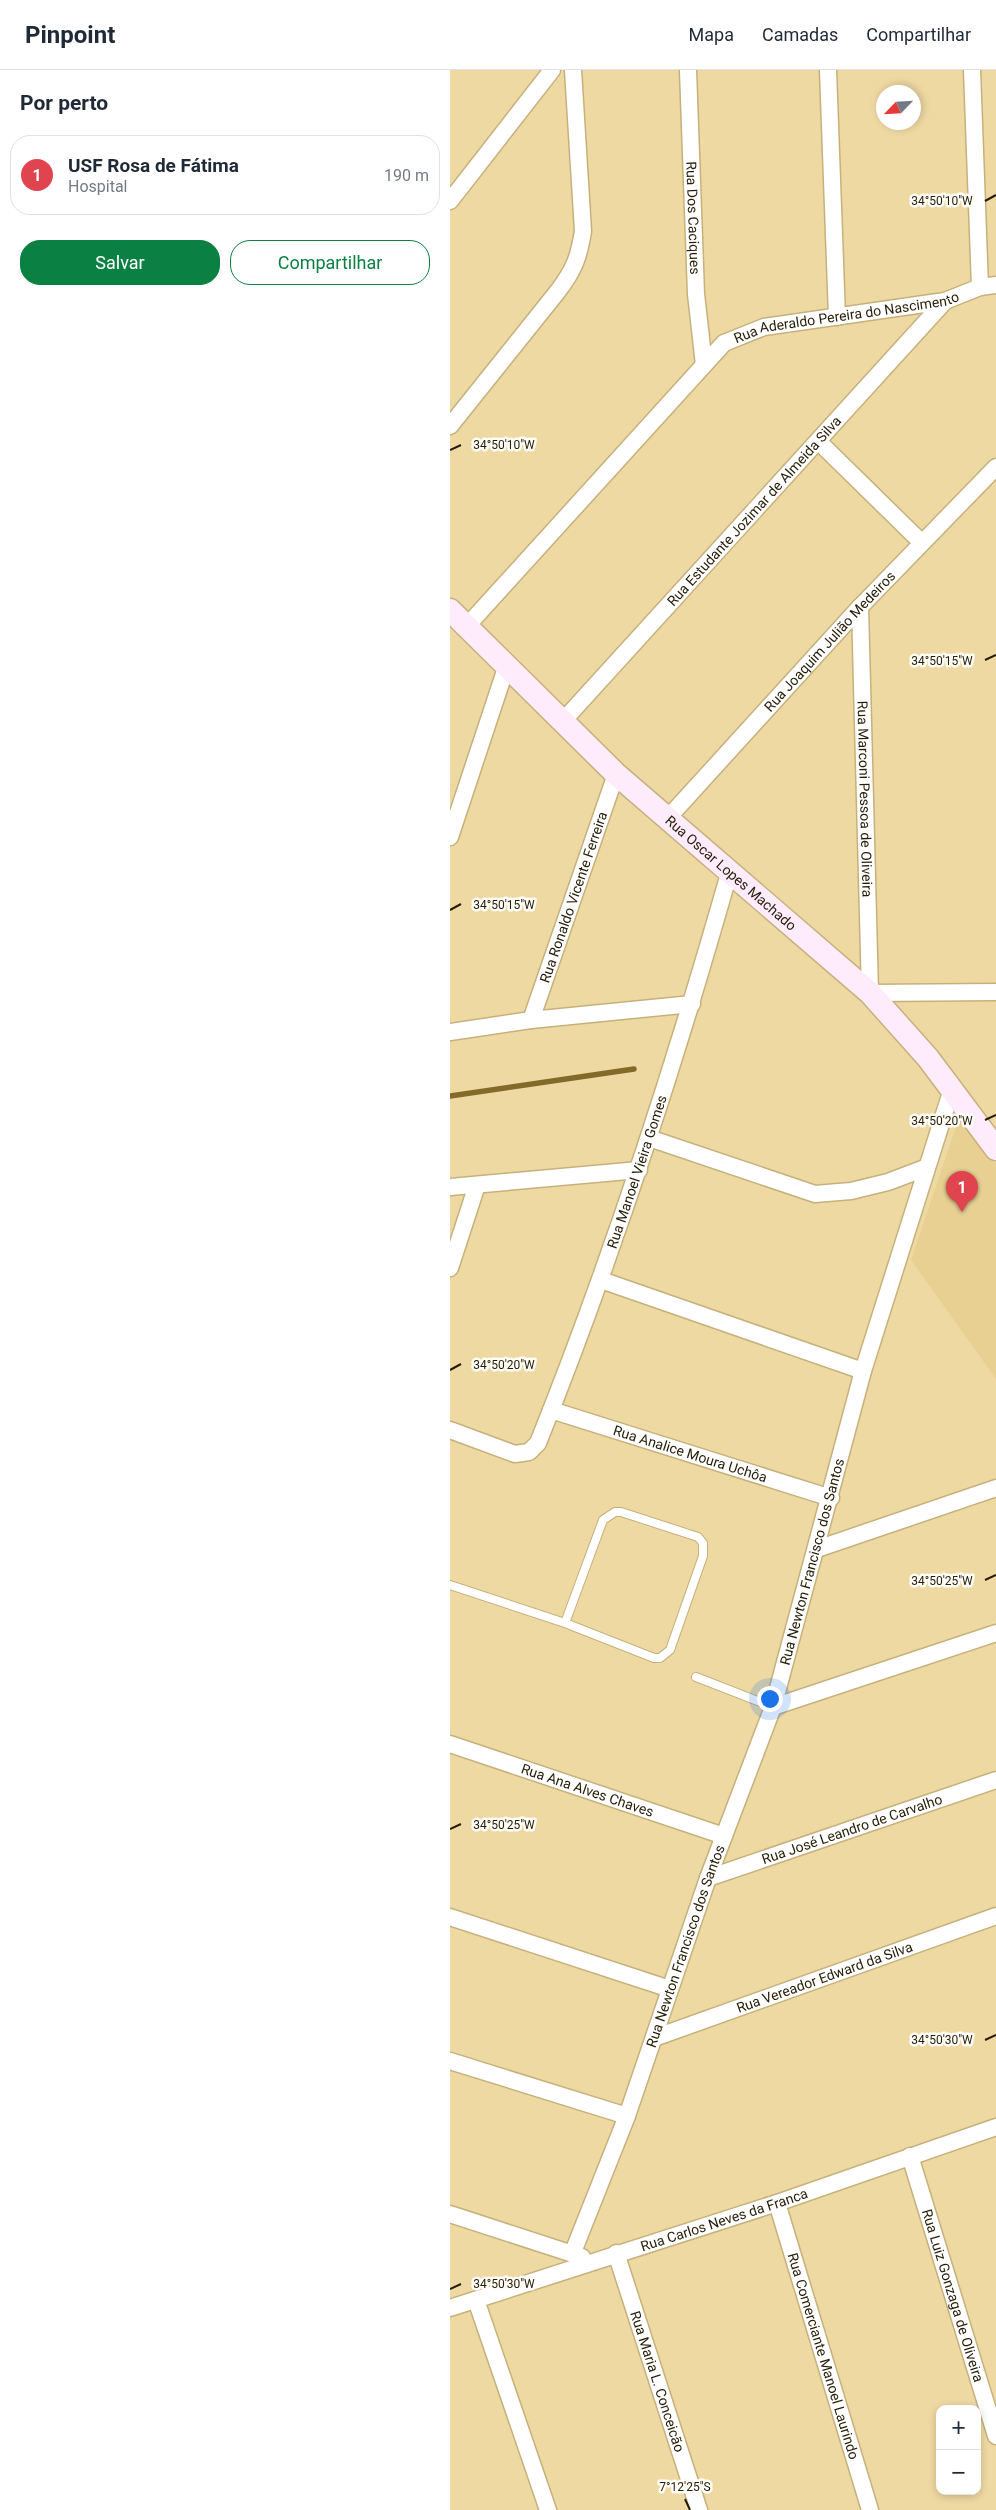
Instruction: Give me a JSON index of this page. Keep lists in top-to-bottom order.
{
  "streets": {
    "street": [
      "Rua Dos Caciques",
      "Rua Aderaldo Pereira do Nascimento",
      "Rua Estudante Jozimar de Almeida Silva",
      "Rua Joaquim Julião Medeiros",
      "Rua Marconi Pessoa de Oliveira",
      "Rua Oscar Lopes Machado",
      "Rua Ronaldo Vicente Ferreira",
      "Rua Manoel Vieira Gomes",
      "Rua Analice Moura Uchôa",
      "Rua Newton Francisco dos Santos",
      "Rua Ana Alves Chaves",
      "Rua José Leandro de Carvalho",
      "Rua Vereador Edward da Silva",
      "Rua Carlos Neves da Franca",
      "Rua Luiz Gonzaga de Oliveira",
      "Rua Comerciante Manoel Laurindo",
      "Rua Maria L. Conceicão"
    ]
  },
  "crossings": [
    ["Rua Dos Caciques", "Rua Aderaldo Pereira do Nascimento"],
    ["Rua Aderaldo Pereira do Nascimento", "Rua Estudante Jozimar de Almeida Silva"],
    ["Rua Aderaldo Pereira do Nascimento", "Rua Oscar Lopes Machado"],
    ["Rua Estudante Jozimar de Almeida Silva", "Rua Oscar Lopes Machado"],
    ["Rua Joaquim Julião Medeiros", "Rua Marconi Pessoa de Oliveira"],
    ["Rua Joaquim Julião Medeiros", "Rua Oscar Lopes Machado"],
    ["Rua Marconi Pessoa de Oliveira", "Rua Oscar Lopes Machado"],
    ["Rua Oscar Lopes Machado", "Rua Ronaldo Vicente Ferreira"],
    ["Rua Oscar Lopes Machado", "Rua Manoel Vieira Gomes"],
    ["Rua Oscar Lopes Machado", "Rua Newton Francisco dos Santos"],
    ["Rua Manoel Vieira Gomes", "Rua Analice Moura Uchôa"],
    ["Rua Analice Moura Uchôa", "Rua Newton Francisco dos Santos"],
    ["Rua Newton Francisco dos Santos", "Rua Ana Alves Chaves"],
    ["Rua Newton Francisco dos Santos", "Rua José Leandro de Carvalho"],
    ["Rua Newton Francisco dos Santos", "Rua Vereador Edward da Silva"],
    ["Rua Carlos Neves da Franca", "Rua Luiz Gonzaga de Oliveira"],
    ["Rua Carlos Neves da Franca", "Rua Comerciante Manoel Laurindo"],
    ["Rua Carlos Neves da Franca", "Rua Maria L. Conceicão"]
  ],
  "north": "bottom left",
  "page": {
    "header": "Pinpoint",
    "nav": ["Mapa", "Camadas", "Compartilhar"],
    "heading": "Por perto",
    "list": [
      {
        "mark": "1",
        "name": "USF Rosa de Fátima",
        "note": "Hospital",
        "value": "190 m"
      }
    ],
    "buttons": ["Salvar", "Compartilhar"],
    "pins": "1",
    "map_buttons": ["+", "−"]
  },
  "coordinates": [
    "34°50'10\"W",
    "34°50'15\"W",
    "34°50'20\"W",
    "34°50'25\"W",
    "34°50'30\"W",
    "7°12'25\"S"
  ]
}
